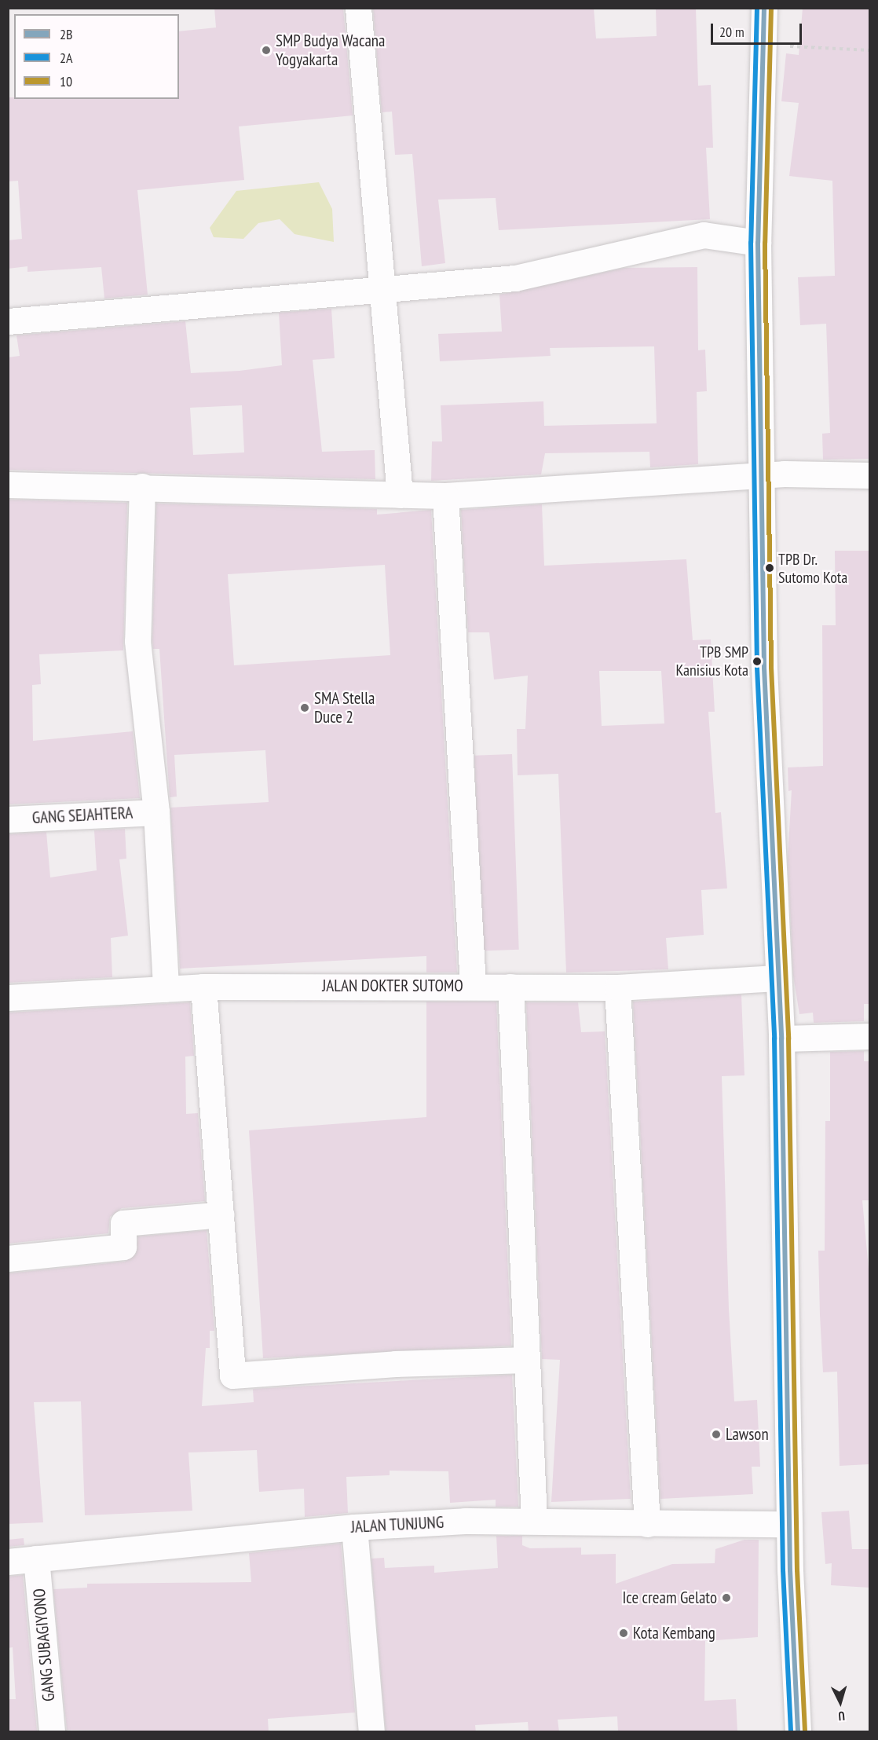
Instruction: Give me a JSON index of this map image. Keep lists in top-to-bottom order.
{
  "streets": {
    "street": [
      "GANG SEJAHTERA",
      "JALAN DOKTER SUTOMO",
      "JALAN TUNJUNG",
      "GANG SUBAGIYONO"
    ]
  },
  "crossings": [
    ["JALAN TUNJUNG", "GANG SUBAGIYONO"]
  ],
  "places": [
    "SMP Budya Wacana Yogyakarta",
    "TPB Dr. Sutomo Kota",
    "TPB SMP Kanisius Kota",
    "SMA Stella Duce 2",
    "Lawson",
    "Ice cream Gelato",
    "Kota Kembang"
  ],
  "lines": ["transit line 2B", "transit line 2A", "transit line 10"],
  "legend": ["2B", "2A", "10"],
  "scale_bar": "20 m",
  "north": "bottom"
}
